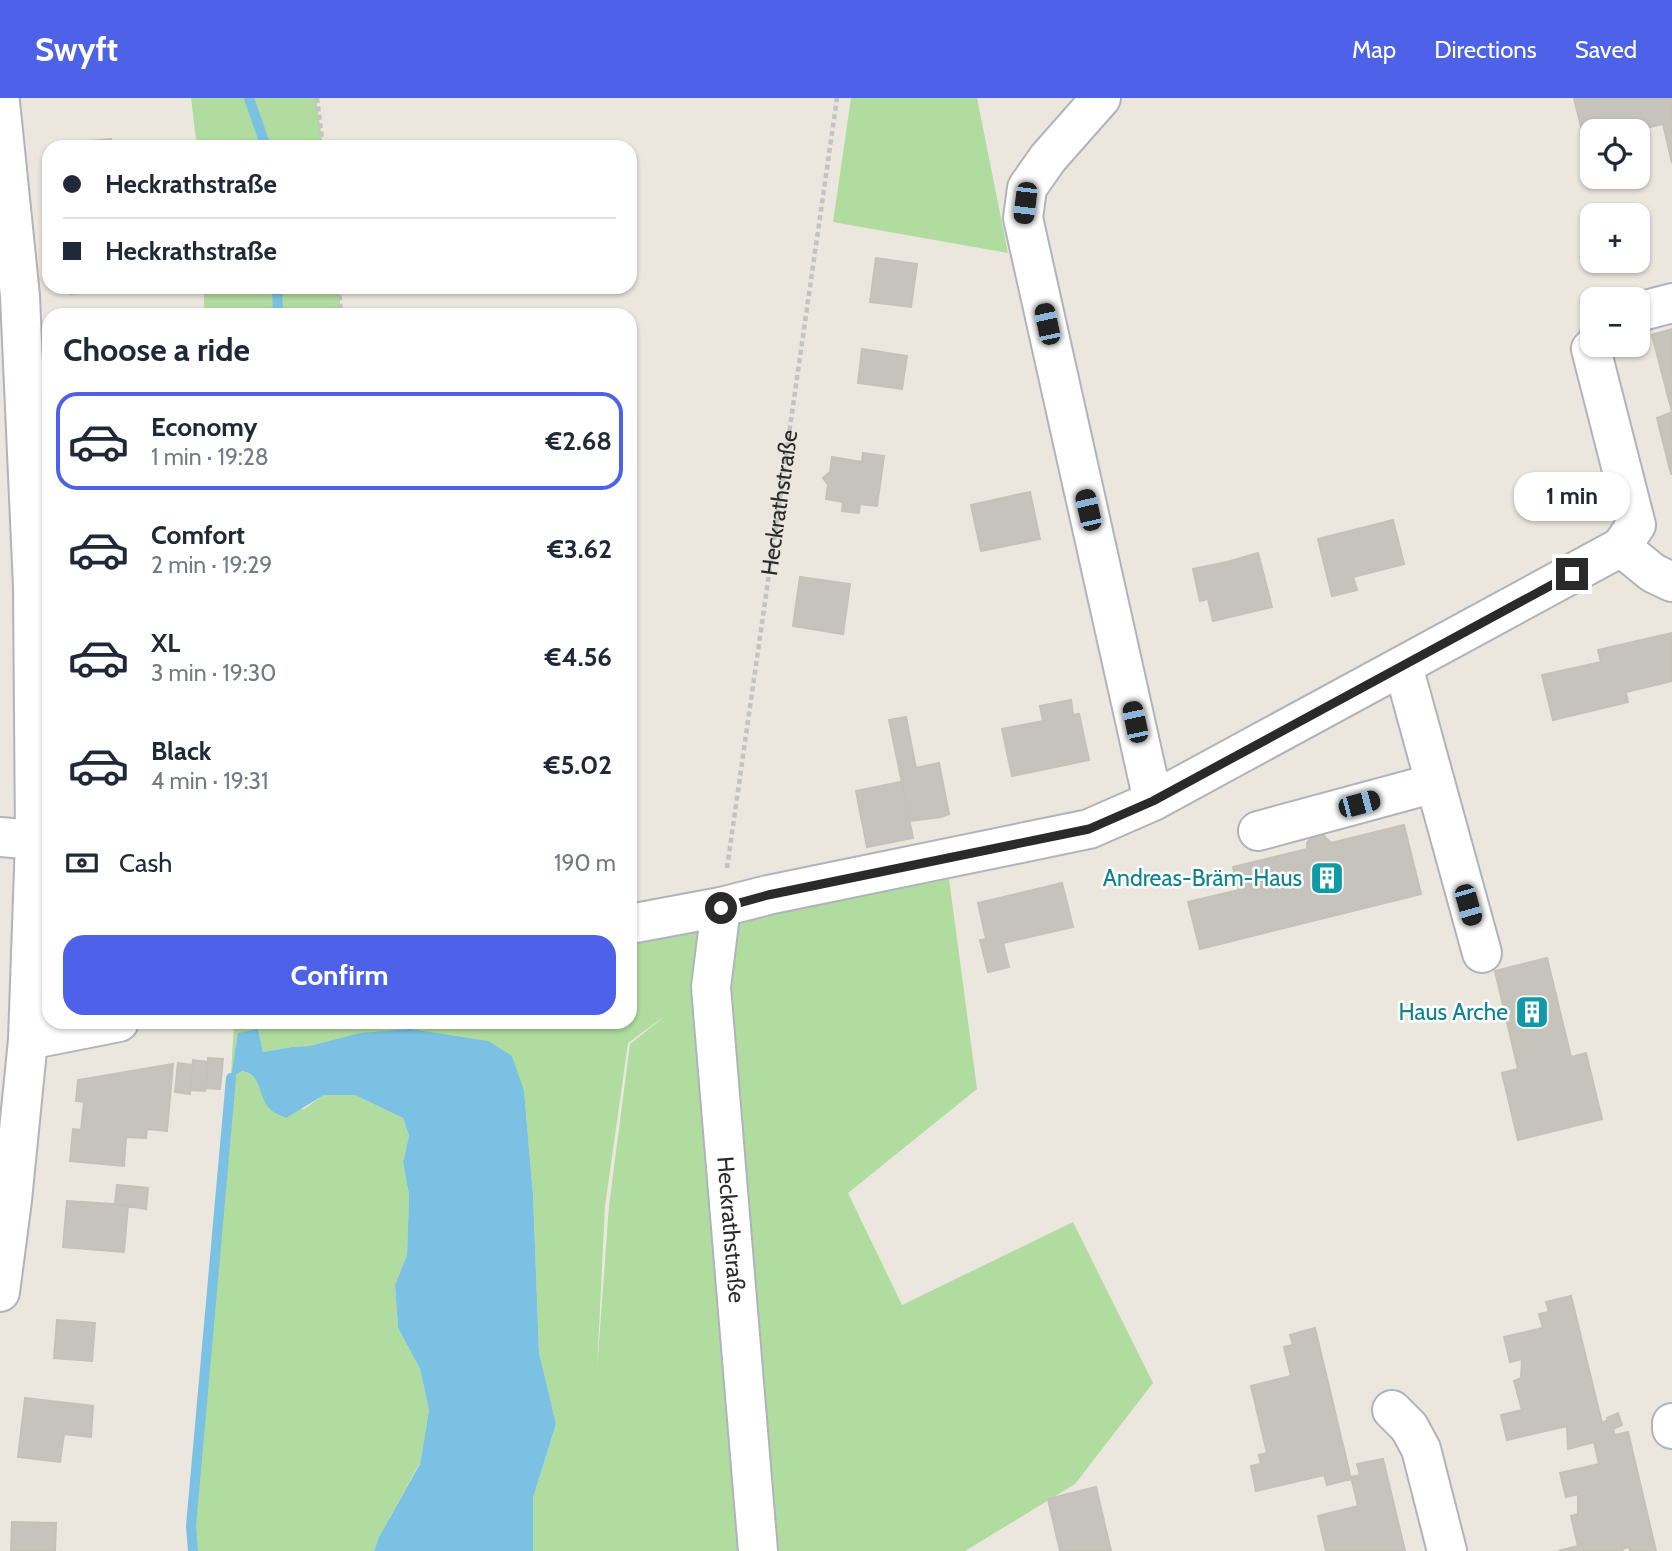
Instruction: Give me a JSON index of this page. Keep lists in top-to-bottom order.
{
  "streets": {
    "street": ["Heckrathstraße"]
  },
  "places": {
    "building": ["Andreas-Bräm-Haus", "Haus Arche"]
  },
  "page": {
    "header": "Swyft",
    "nav": ["Map", "Directions", "Saved"],
    "map_buttons": ["+", "−"],
    "banner": ["Heckrathstraße", "Heckrathstraße"],
    "heading": "Choose a ride",
    "list": [
      {
        "name": "Economy",
        "note": "1 min · 19:28",
        "value": "€2.68"
      },
      {
        "name": "Comfort",
        "note": "2 min · 19:29",
        "value": "€3.62"
      },
      {
        "name": "XL",
        "note": "3 min · 19:30",
        "value": "€4.56"
      },
      {
        "name": "Black",
        "note": "4 min · 19:31",
        "value": "€5.02"
      }
    ],
    "bubble": "1 min",
    "pay": ["Cash", "190 m"],
    "buttons": "Confirm"
  }
}
